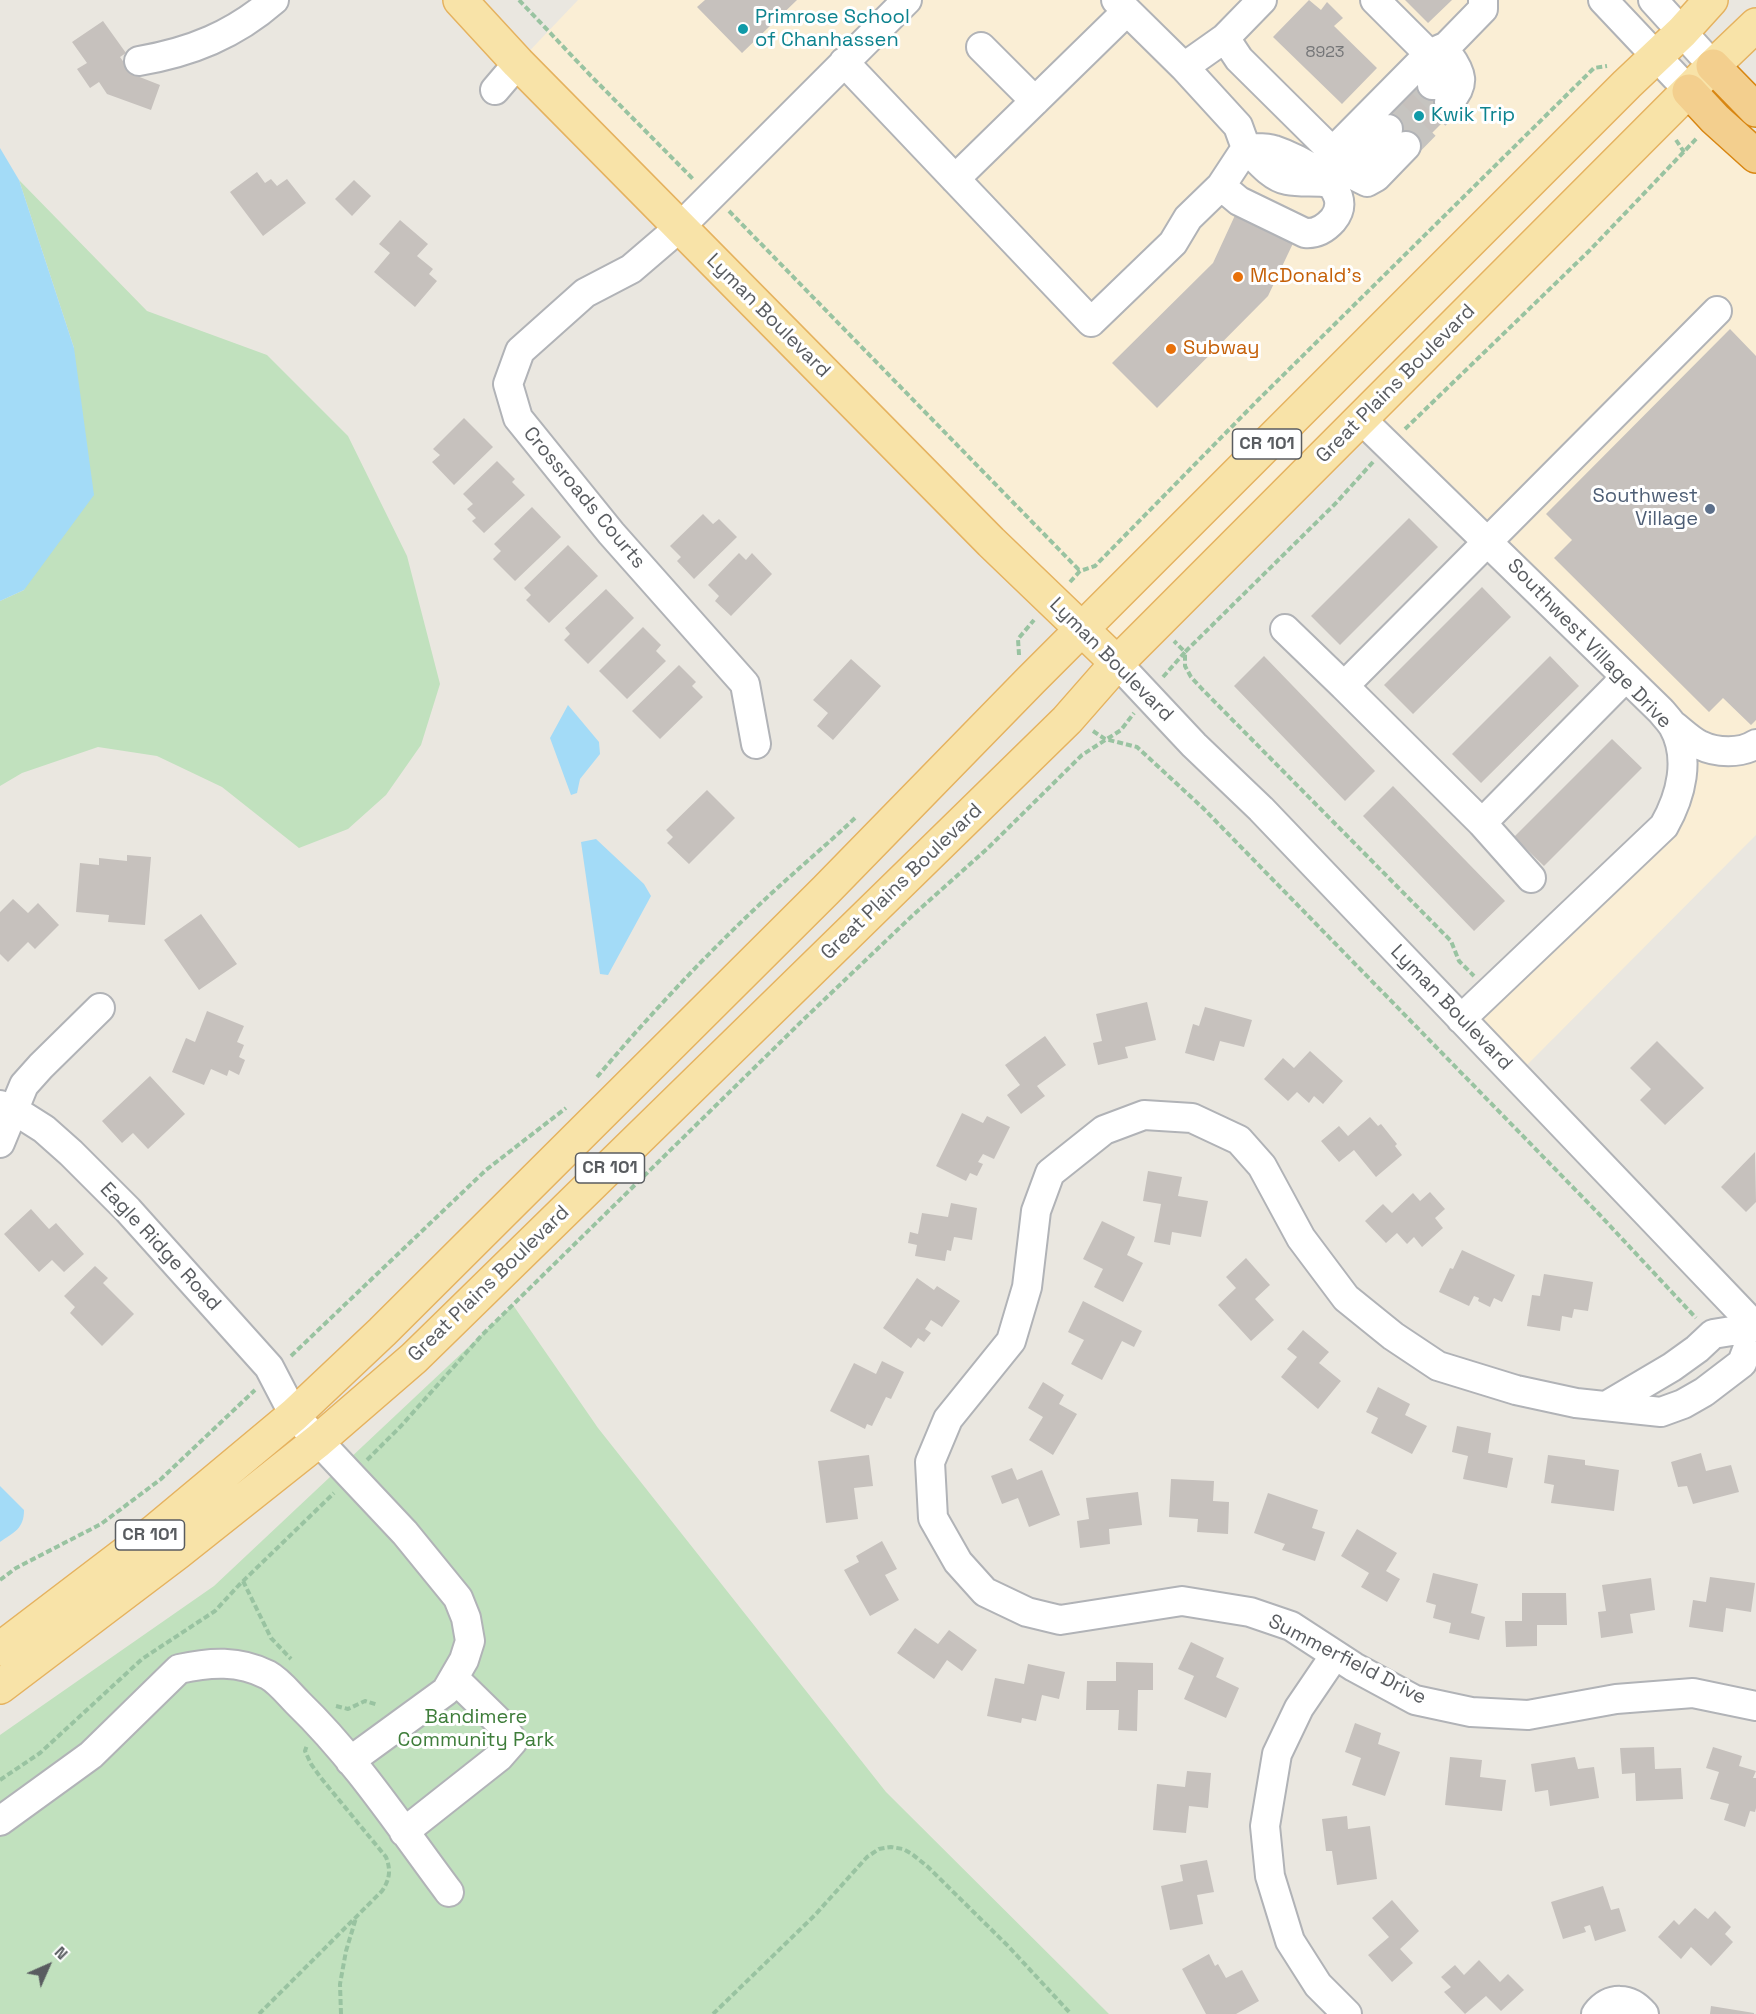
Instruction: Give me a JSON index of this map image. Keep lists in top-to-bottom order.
{
  "streets": {
    "main road": ["Lyman Boulevard", "Great Plains Boulevard", "CR 101"],
    "street": [
      "Crossroads Courts",
      "Southwest Village Drive",
      "Eagle Ridge Road",
      "Summerfield Drive"
    ]
  },
  "crossings": [
    ["Lyman Boulevard", "Great Plains Boulevard"],
    ["Lyman Boulevard", "Crossroads Courts"],
    ["Lyman Boulevard", "Southwest Village Drive"],
    ["Lyman Boulevard", "Summerfield Drive"],
    ["Great Plains Boulevard", "Southwest Village Drive"],
    ["Great Plains Boulevard", "Eagle Ridge Road"]
  ],
  "parks": ["Bandimere Community Park"],
  "places": [
    "Primrose School of Chanhassen",
    "Kwik Trip",
    "McDonald's",
    "Subway",
    "Southwest Village"
  ],
  "house_numbers": ["8923"],
  "north": "top right"
}
